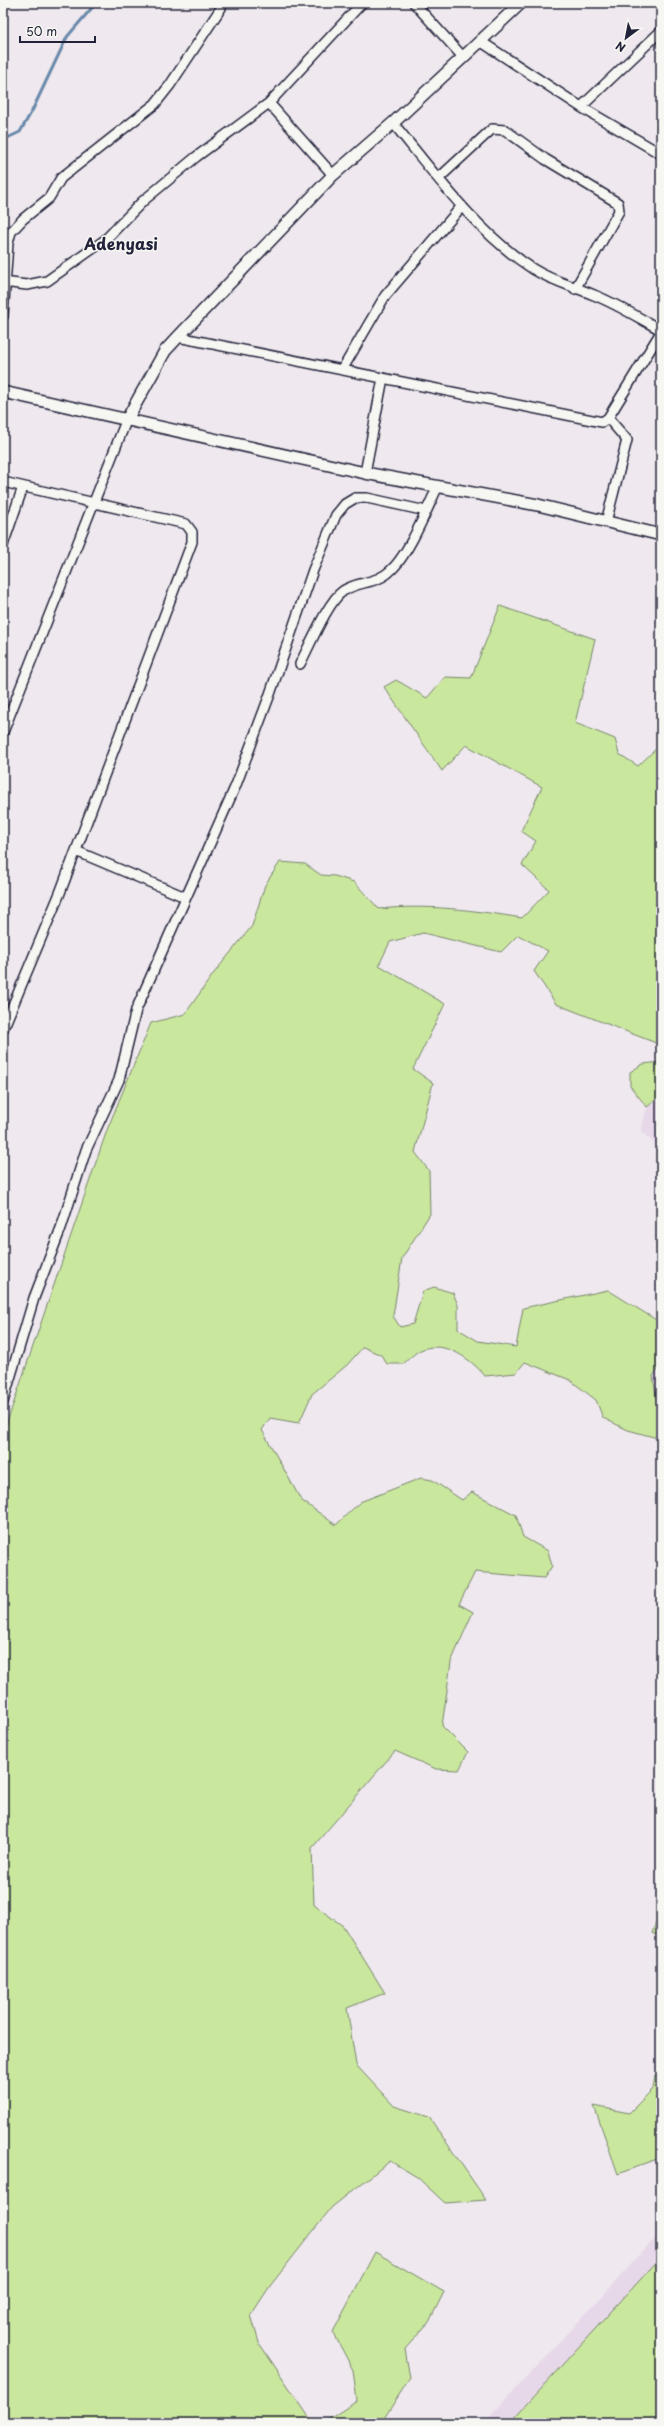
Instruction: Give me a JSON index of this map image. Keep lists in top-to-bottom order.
{
  "districts": ["Adenyasi"],
  "scale_bar": "50 m",
  "north": "bottom left"
}
